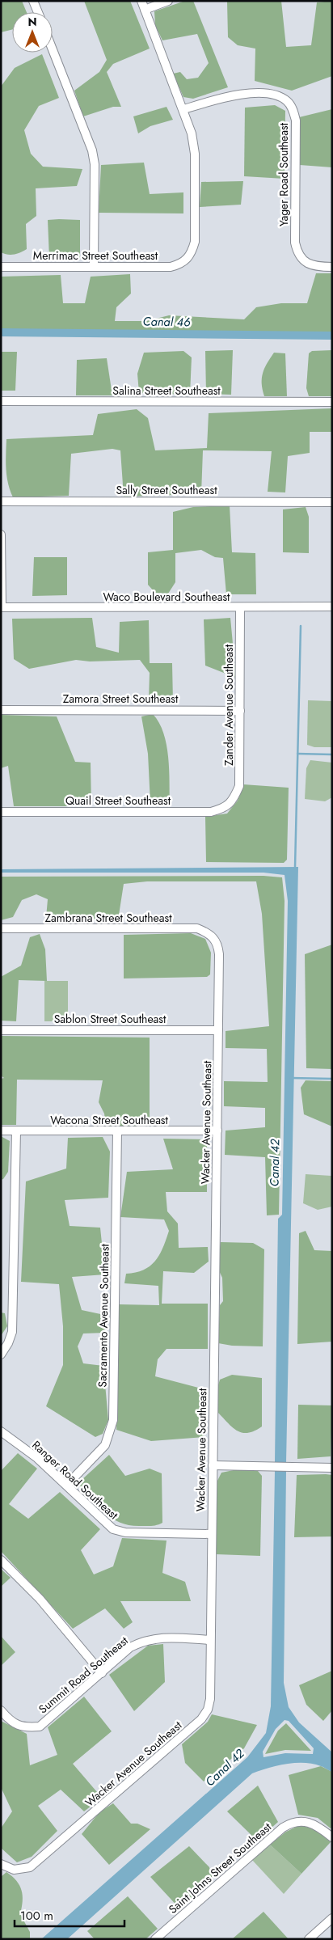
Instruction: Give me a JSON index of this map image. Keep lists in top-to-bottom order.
{
  "streets": {
    "street": [
      "Yager Road Southeast",
      "Merrimac Street Southeast",
      "Salina Street Southeast",
      "Sally Street Southeast",
      "Waco Boulevard Southeast",
      "Zamora Street Southeast",
      "Zander Avenue Southeast",
      "Quail Street Southeast",
      "Zambrana Street Southeast",
      "Sablon Street Southeast",
      "Wacona Street Southeast",
      "Wacker Avenue Southeast",
      "Sacramento Avenue Southeast",
      "Ranger Road Southeast",
      "Summit Road Southeast",
      "Saint Johns Street Southeast"
    ]
  },
  "crossings": [
    ["Yager Road Southeast", "Merrimac Street Southeast"],
    ["Waco Boulevard Southeast", "Zander Avenue Southeast"],
    ["Zamora Street Southeast", "Zander Avenue Southeast"],
    ["Zander Avenue Southeast", "Quail Street Southeast"],
    ["Zambrana Street Southeast", "Wacker Avenue Southeast"],
    ["Sablon Street Southeast", "Wacker Avenue Southeast"],
    ["Wacona Street Southeast", "Wacker Avenue Southeast"],
    ["Wacona Street Southeast", "Sacramento Avenue Southeast"],
    ["Wacker Avenue Southeast", "Ranger Road Southeast"],
    ["Wacker Avenue Southeast", "Summit Road Southeast"],
    ["Sacramento Avenue Southeast", "Ranger Road Southeast"]
  ],
  "water": ["Canal 46", "Canal 42"],
  "scale_bar": "100 m",
  "north": "top"
}
